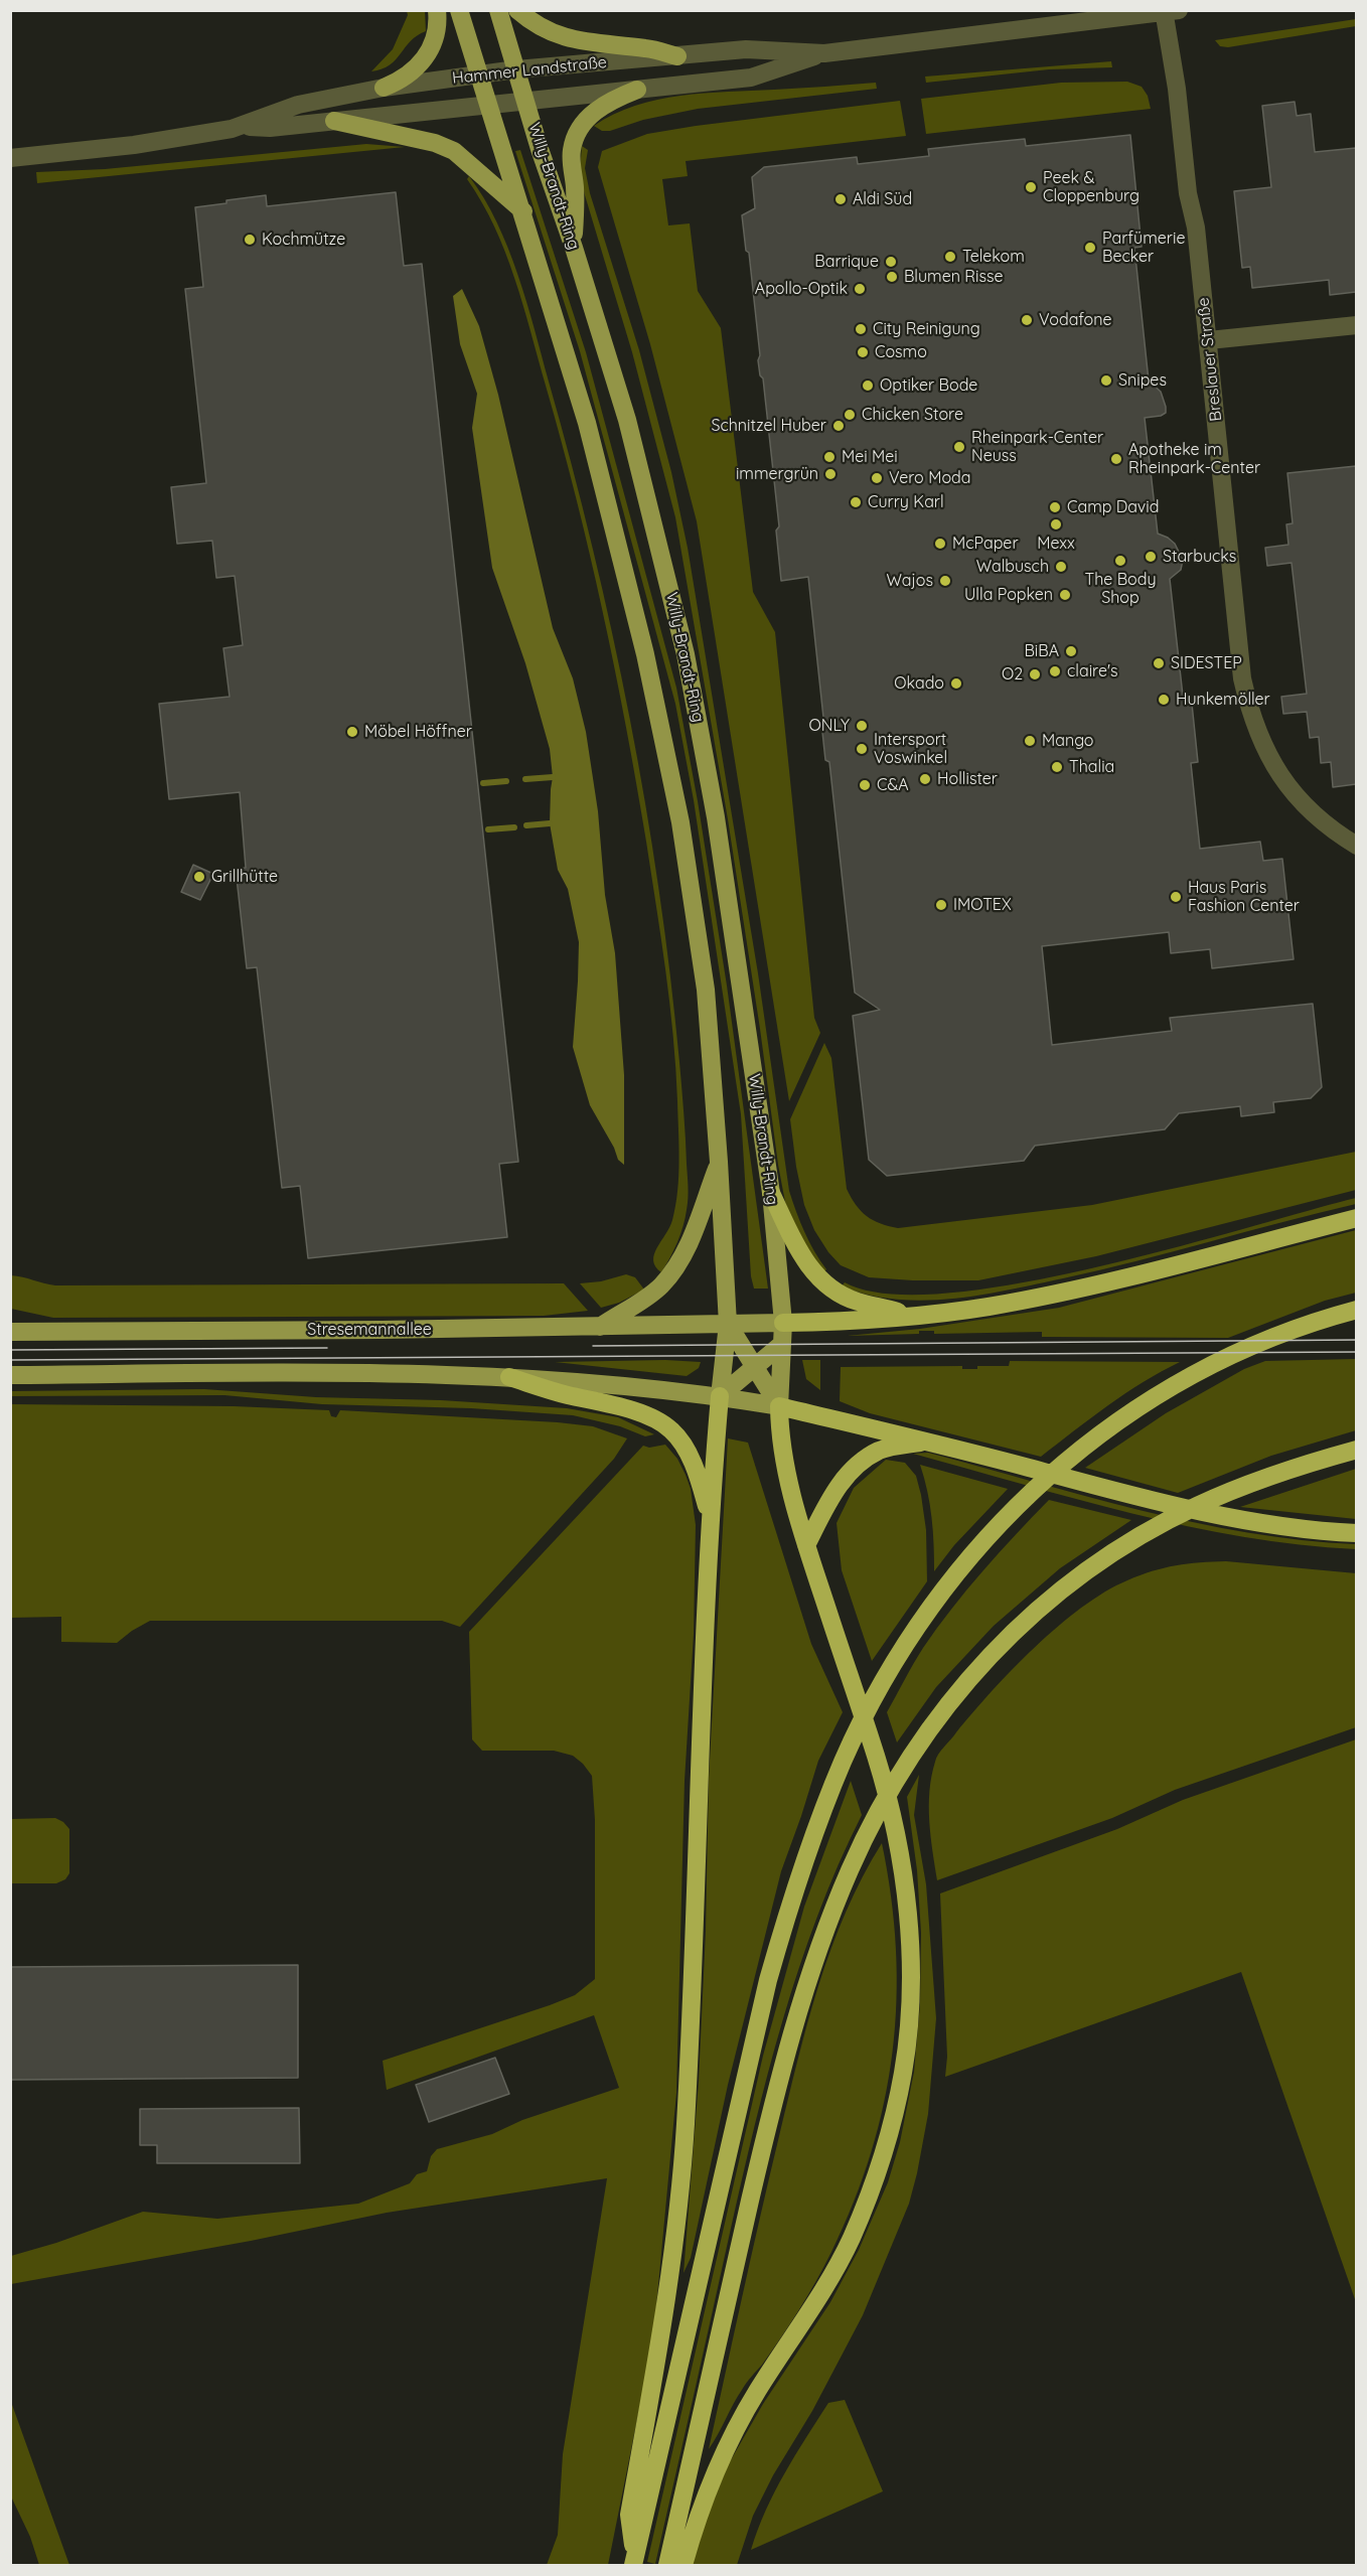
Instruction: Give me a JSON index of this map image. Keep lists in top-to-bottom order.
{
  "streets": {
    "main road": ["Willy-Brandt-Ring", "Stresemannallee"],
    "street": ["Hammer Landstraße", "Breslauer Straße"]
  },
  "crossings": [
    ["Hammer Landstraße", "Willy-Brandt-Ring"],
    ["Hammer Landstraße", "Breslauer Straße"],
    ["Willy-Brandt-Ring", "Stresemannallee"]
  ],
  "places": [
    "Peek & Cloppenburg",
    "Aldi Süd",
    "Kochmütze",
    "Parfümerie Becker",
    "Telekom",
    "Barrique",
    "Blumen Risse",
    "Apollo-Optik",
    "Vodafone",
    "City Reinigung",
    "Cosmo",
    "Snipes",
    "Optiker Bode",
    "Chicken Store",
    "Schnitzel Huber",
    "Rheinpark-Center Neuss",
    "Mei Mei",
    "Apotheke im Rheinpark-Center",
    "immergrün",
    "Vero Moda",
    "Curry Karl",
    "Camp David",
    "Mexx",
    "McPaper",
    "Starbucks",
    "The Body Shop",
    "Walbusch",
    "Wajos",
    "Ulla Popken",
    "BiBA",
    "SIDESTEP",
    "claire's",
    "O2",
    "Okado",
    "Hunkemöller",
    "ONLY",
    "Möbel Höffner",
    "Mango",
    "Intersport Voswinkel",
    "Thalia",
    "Hollister",
    "C&A",
    "Grillhütte",
    "Haus Paris Fashion Center",
    "IMOTEX"
  ]
}
